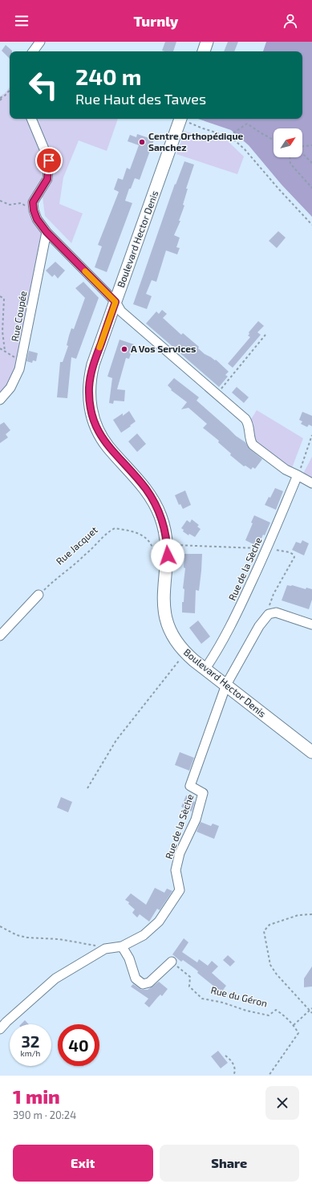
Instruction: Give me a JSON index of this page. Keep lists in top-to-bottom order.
{
  "streets": {
    "street": ["Boulevard Hector Denis", "Rue Coupée", "Rue de la Sèche"],
    "path": ["Rue Jacquet", "Rue du Géron"]
  },
  "crossings": [
    ["Boulevard Hector Denis", "Rue de la Sèche"]
  ],
  "places": ["Centre Orthopédique Sanchez", "A Vos Services"],
  "north": "top right",
  "page": {
    "header": "Turnly",
    "turn": ["240 m", "Rue Haut des Tawes"],
    "speed": "32 km/h",
    "limit": "40",
    "heading": ["1 min", "390 m · 20:24"],
    "buttons": ["Exit", "Share"]
  }
}
